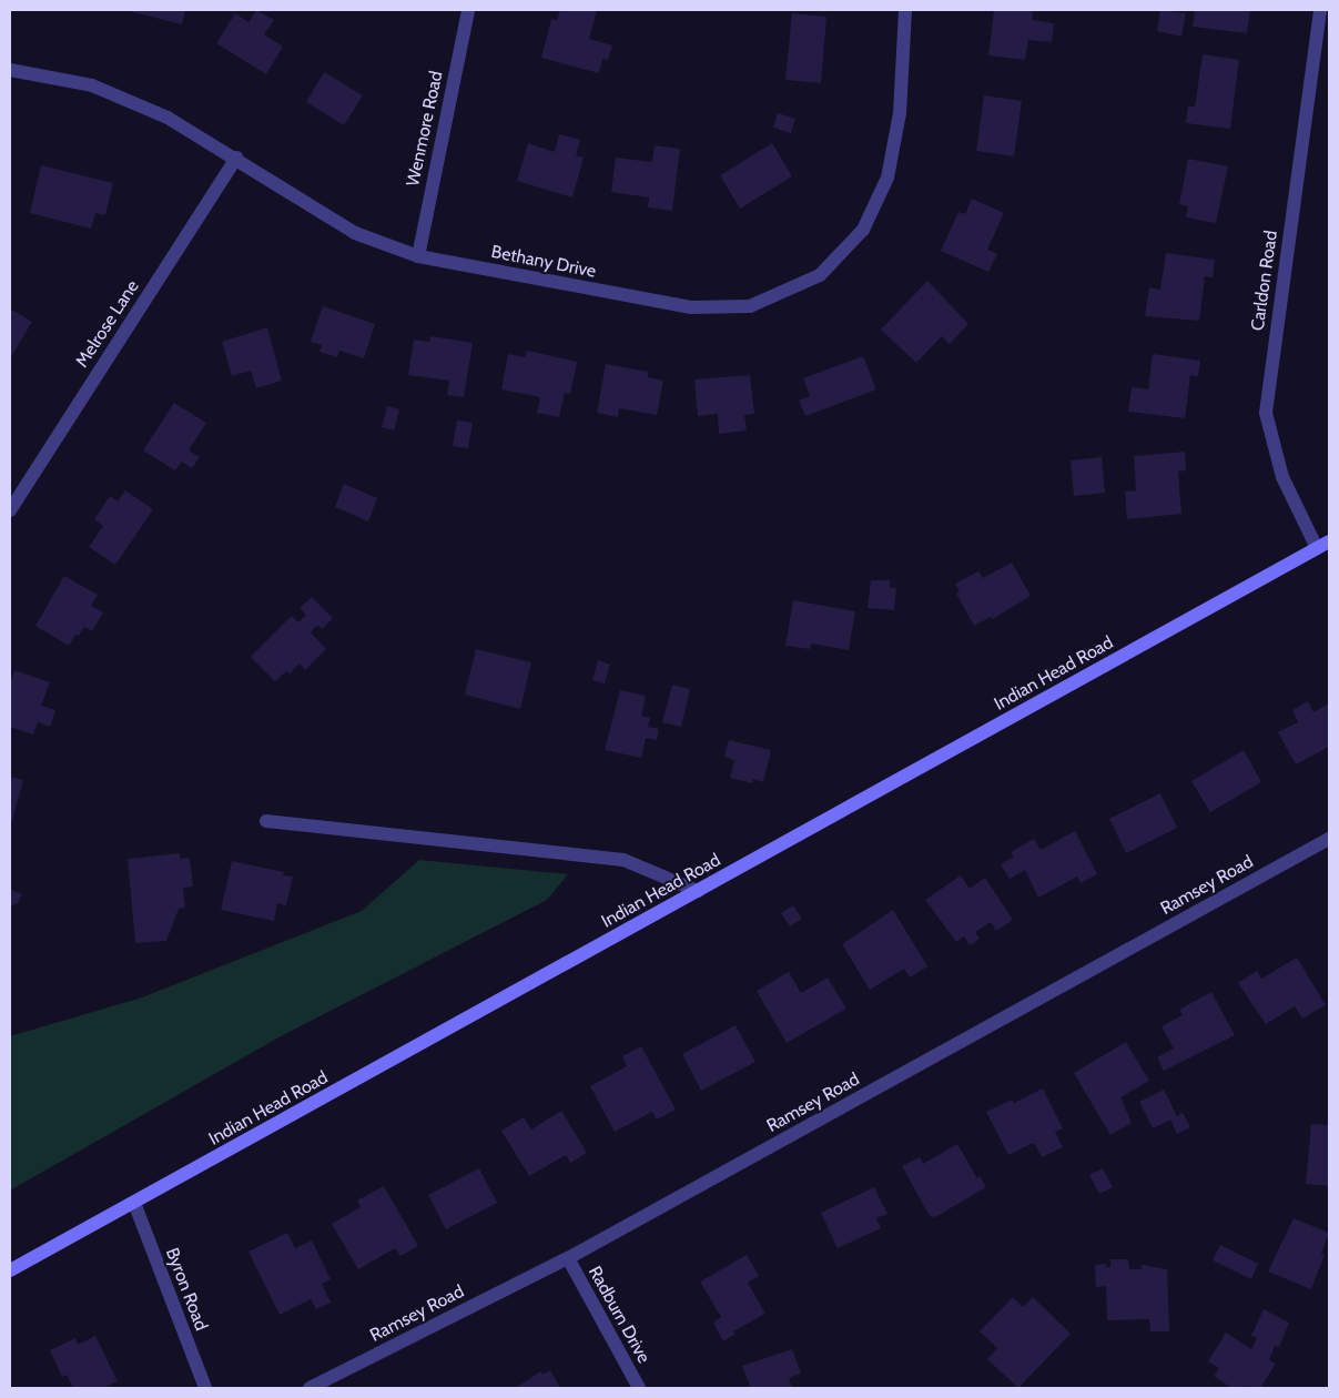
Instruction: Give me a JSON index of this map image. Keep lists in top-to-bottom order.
{
  "streets": {
    "main road": ["Indian Head Road"],
    "street": [
      "Wenmore Road",
      "Bethany Drive",
      "Carldon Road",
      "Melrose Lane",
      "Ramsey Road",
      "Byron Road",
      "Radburn Drive"
    ]
  },
  "crossings": [
    ["Wenmore Road", "Bethany Drive"],
    ["Bethany Drive", "Melrose Lane"],
    ["Carldon Road", "Indian Head Road"],
    ["Indian Head Road", "Byron Road"],
    ["Ramsey Road", "Radburn Drive"]
  ]
}
